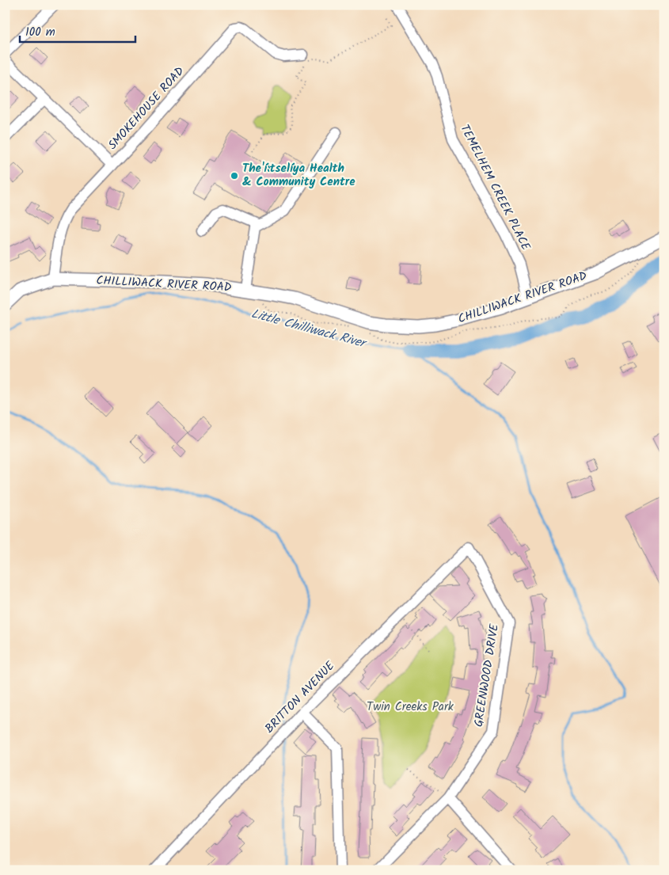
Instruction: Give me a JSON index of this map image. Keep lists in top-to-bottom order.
{
  "streets": {
    "main road": ["CHILLIWACK RIVER ROAD"],
    "street": [
      "SMOKEHOUSE ROAD",
      "TEMELHEM CREEK PLACE",
      "GREENWOOD DRIVE",
      "BRITTON AVENUE"
    ]
  },
  "crossings": [
    ["SMOKEHOUSE ROAD", "CHILLIWACK RIVER ROAD"],
    ["TEMELHEM CREEK PLACE", "CHILLIWACK RIVER ROAD"],
    ["GREENWOOD DRIVE", "BRITTON AVENUE"]
  ],
  "water": ["Little Chilliwack River"],
  "parks": ["Twin Creeks Park"],
  "places": ["The'í:tselíya Health & Community Centre"],
  "scale_bar": "100 m"
}
